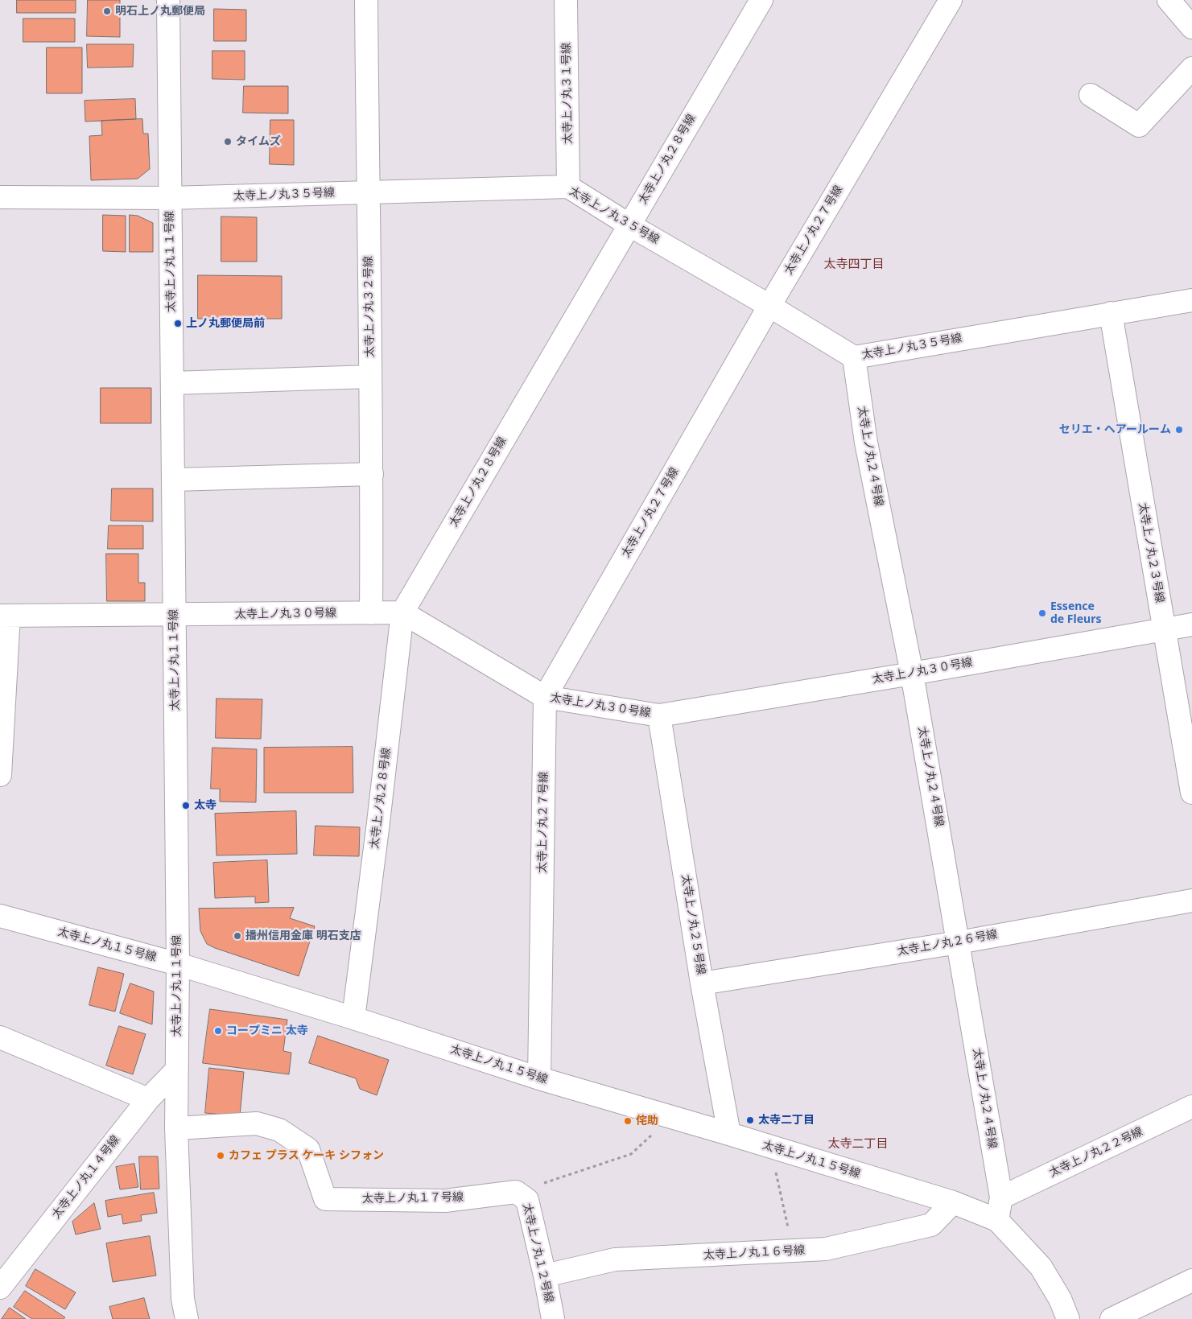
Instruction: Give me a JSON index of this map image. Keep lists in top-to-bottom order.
{
  "streets": {
    "street": [
      "太寺上ノ丸３１号線",
      "太寺上ノ丸２８号線",
      "太寺上ノ丸３５号線",
      "太寺上ノ丸２７号線",
      "太寺上ノ丸１１号線",
      "太寺上ノ丸３２号線",
      "太寺上ノ丸２４号線",
      "太寺上ノ丸２３号線",
      "太寺上ノ丸３０号線",
      "太寺上ノ丸２５号線",
      "太寺上ノ丸２６号線",
      "太寺上ノ丸１５号線",
      "太寺上ノ丸２２号線",
      "太寺上ノ丸１４号線",
      "太寺上ノ丸１７号線",
      "太寺上ノ丸１２号線",
      "太寺上ノ丸１６号線"
    ]
  },
  "crossings": [
    ["太寺上ノ丸３１号線", "太寺上ノ丸３５号線"],
    ["太寺上ノ丸２８号線", "太寺上ノ丸３５号線"],
    ["太寺上ノ丸２８号線", "太寺上ノ丸３０号線"],
    ["太寺上ノ丸２８号線", "太寺上ノ丸１５号線"],
    ["太寺上ノ丸３５号線", "太寺上ノ丸２７号線"],
    ["太寺上ノ丸３５号線", "太寺上ノ丸１１号線"],
    ["太寺上ノ丸３５号線", "太寺上ノ丸３２号線"],
    ["太寺上ノ丸３５号線", "太寺上ノ丸２４号線"],
    ["太寺上ノ丸３５号線", "太寺上ノ丸２３号線"],
    ["太寺上ノ丸２７号線", "太寺上ノ丸３０号線"],
    ["太寺上ノ丸２７号線", "太寺上ノ丸１５号線"],
    ["太寺上ノ丸１１号線", "太寺上ノ丸３０号線"],
    ["太寺上ノ丸１１号線", "太寺上ノ丸１５号線"],
    ["太寺上ノ丸１１号線", "太寺上ノ丸１４号線"],
    ["太寺上ノ丸１１号線", "太寺上ノ丸１７号線"],
    ["太寺上ノ丸３２号線", "太寺上ノ丸３０号線"],
    ["太寺上ノ丸２４号線", "太寺上ノ丸３０号線"],
    ["太寺上ノ丸２４号線", "太寺上ノ丸２６号線"],
    ["太寺上ノ丸２４号線", "太寺上ノ丸１５号線"],
    ["太寺上ノ丸２４号線", "太寺上ノ丸２２号線"],
    ["太寺上ノ丸２３号線", "太寺上ノ丸３０号線"],
    ["太寺上ノ丸３０号線", "太寺上ノ丸２５号線"],
    ["太寺上ノ丸２５号線", "太寺上ノ丸２６号線"],
    ["太寺上ノ丸２５号線", "太寺上ノ丸１５号線"],
    ["太寺上ノ丸１５号線", "太寺上ノ丸１６号線"],
    ["太寺上ノ丸１７号線", "太寺上ノ丸１２号線"],
    ["太寺上ノ丸１２号線", "太寺上ノ丸１６号線"]
  ],
  "districts": ["太寺四丁目", "太寺二丁目"],
  "places": [
    "明石上ノ丸郵便局",
    "タイムズ",
    "上ノ丸郵便局前",
    "セリエ・ヘアールーム",
    "Essence de Fleurs",
    "太寺",
    "播州信用金庫 明石支店",
    "コープミニ 太寺",
    "太寺二丁目",
    "侘助",
    "カフェ プラス ケーキ シフォン"
  ]
}
